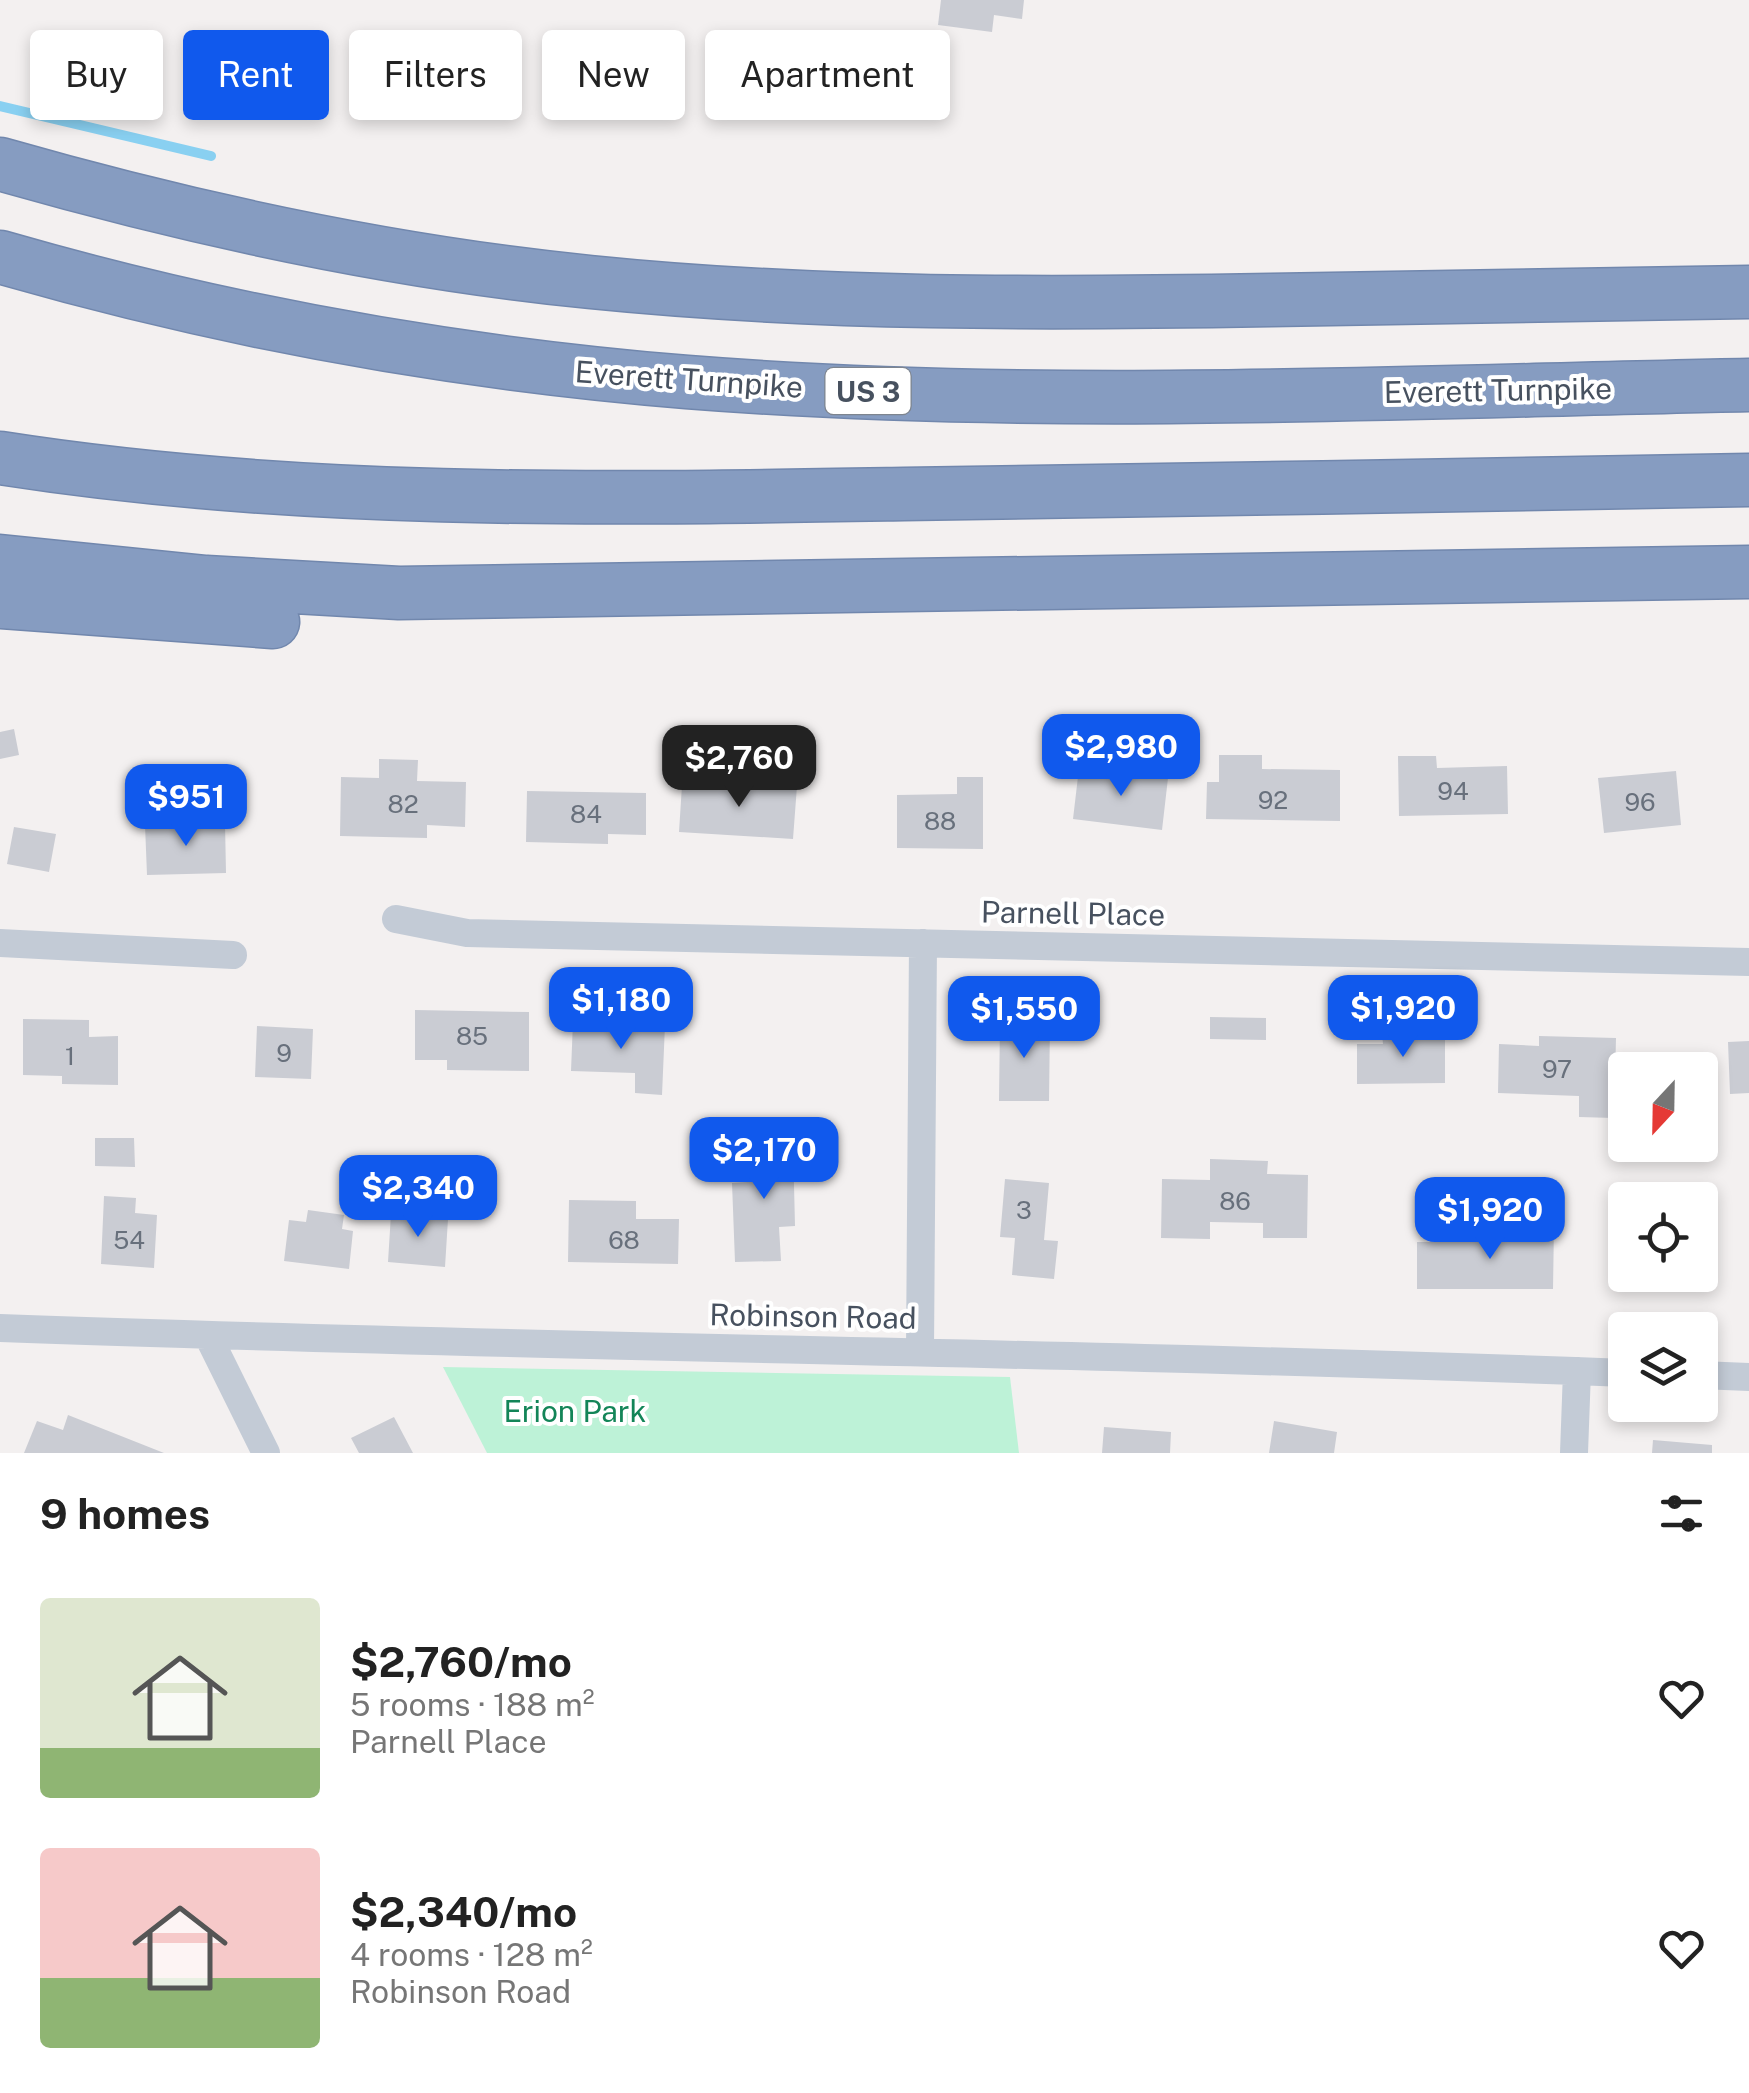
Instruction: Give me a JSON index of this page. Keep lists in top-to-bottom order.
{
  "streets": {
    "highway": ["Everett Turnpike", "US 3"],
    "street": ["Parnell Place", "Robinson Road"]
  },
  "parks": ["Erion Park"],
  "house_numbers": [
    "94",
    "92",
    "96",
    "82",
    "84",
    "88",
    "85",
    "9",
    "1",
    "97",
    "86",
    "3",
    "54",
    "68"
  ],
  "north": "bottom",
  "page": {
    "chip": [
      "Buy",
      "Rent",
      "Filters",
      "New",
      "Apartment"
    ],
    "price": [
      "$2,980",
      "$2,760",
      "$951",
      "$1,180",
      "$1,920",
      "$1,550",
      "$2,170",
      "$2,340",
      "$1,920"
    ],
    "heading": "9 homes",
    "list": [
      {
        "name": "$2,760/mo",
        "note": "5 rooms · 188 m² · Parnell Place"
      },
      {
        "name": "$2,340/mo",
        "note": "4 rooms · 128 m² · Robinson Road"
      }
    ]
  }
}
